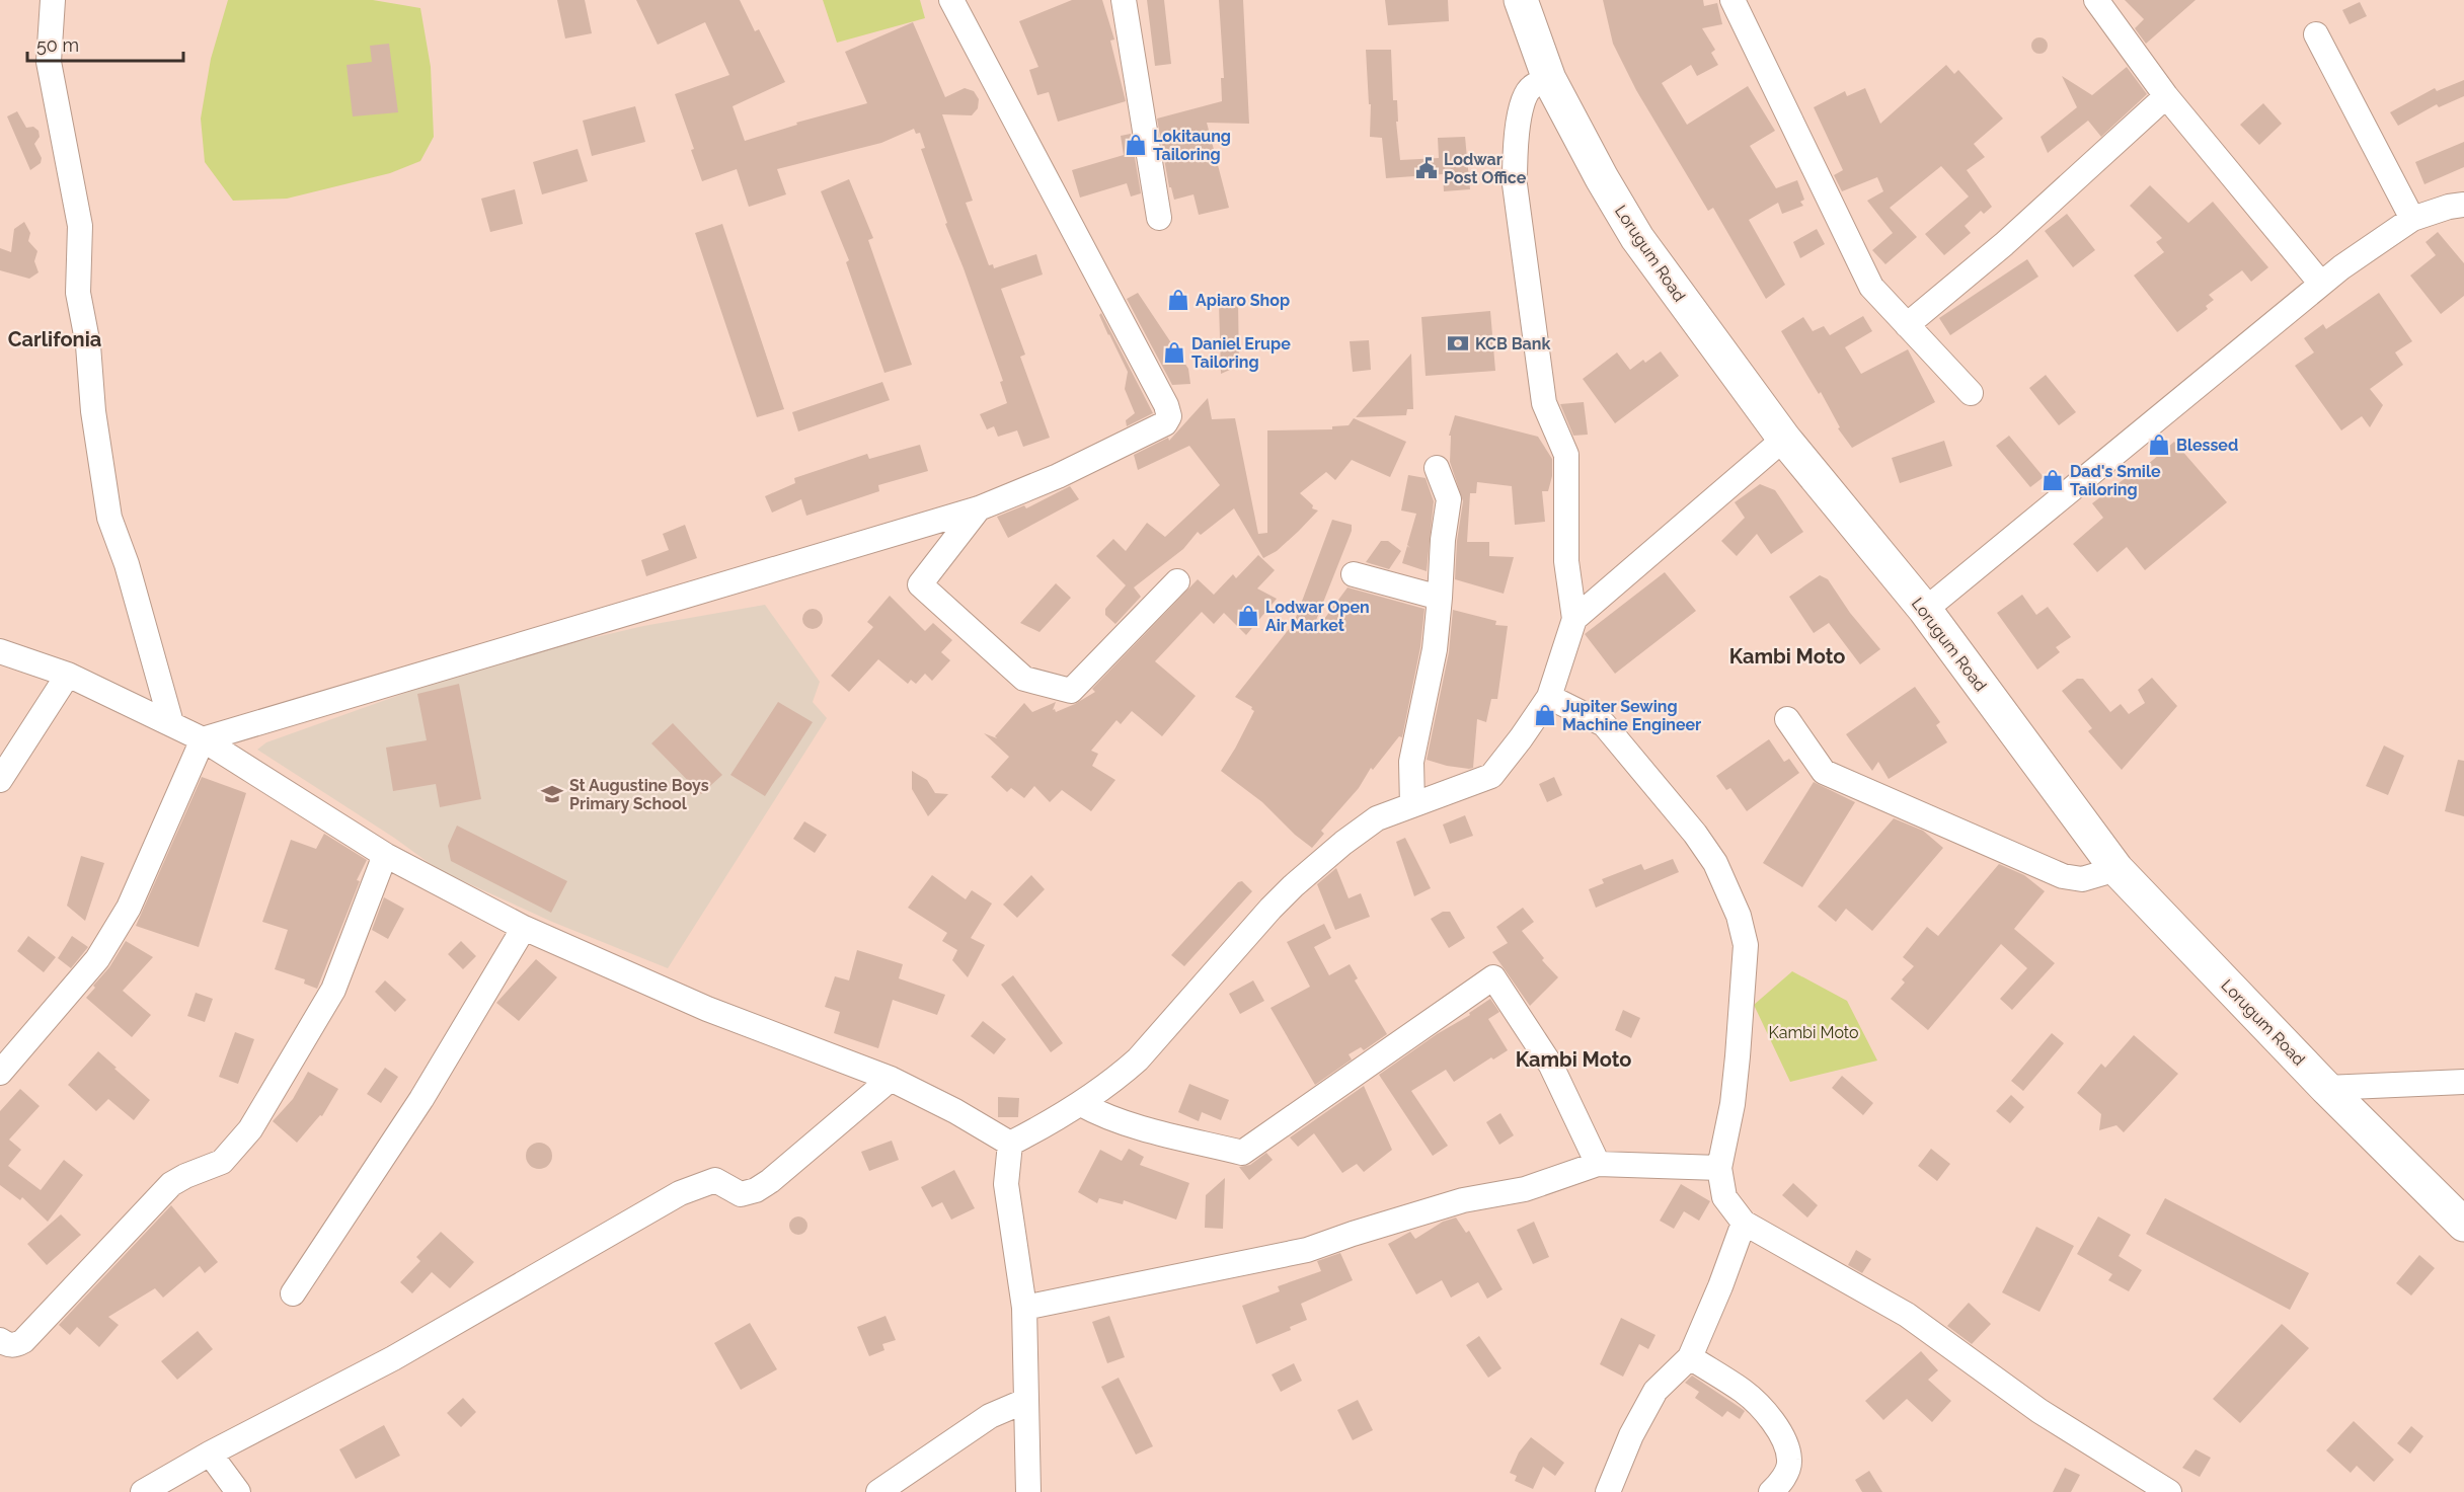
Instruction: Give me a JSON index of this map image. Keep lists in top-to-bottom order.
{
  "streets": {
    "main road": ["Lorugum Road"]
  },
  "districts": ["Carlifonia", "Kambi Moto", "Kambi Moto"],
  "parks": ["Kambi Moto"],
  "places": {
    "shop": [
      "Lokitaung Tailoring",
      "Apiaro Shop",
      "Daniel Erupe Tailoring",
      "Blessed",
      "Dad's Smile Tailoring",
      "Lodwar Open Air Market",
      "Jupiter Sewing Machine Engineer"
    ],
    "public building": ["Lodwar Post Office"],
    "bank": ["KCB Bank"],
    "school or university": ["St Augustine Boys Primary School"]
  },
  "scale_bar": "50 m"
}
